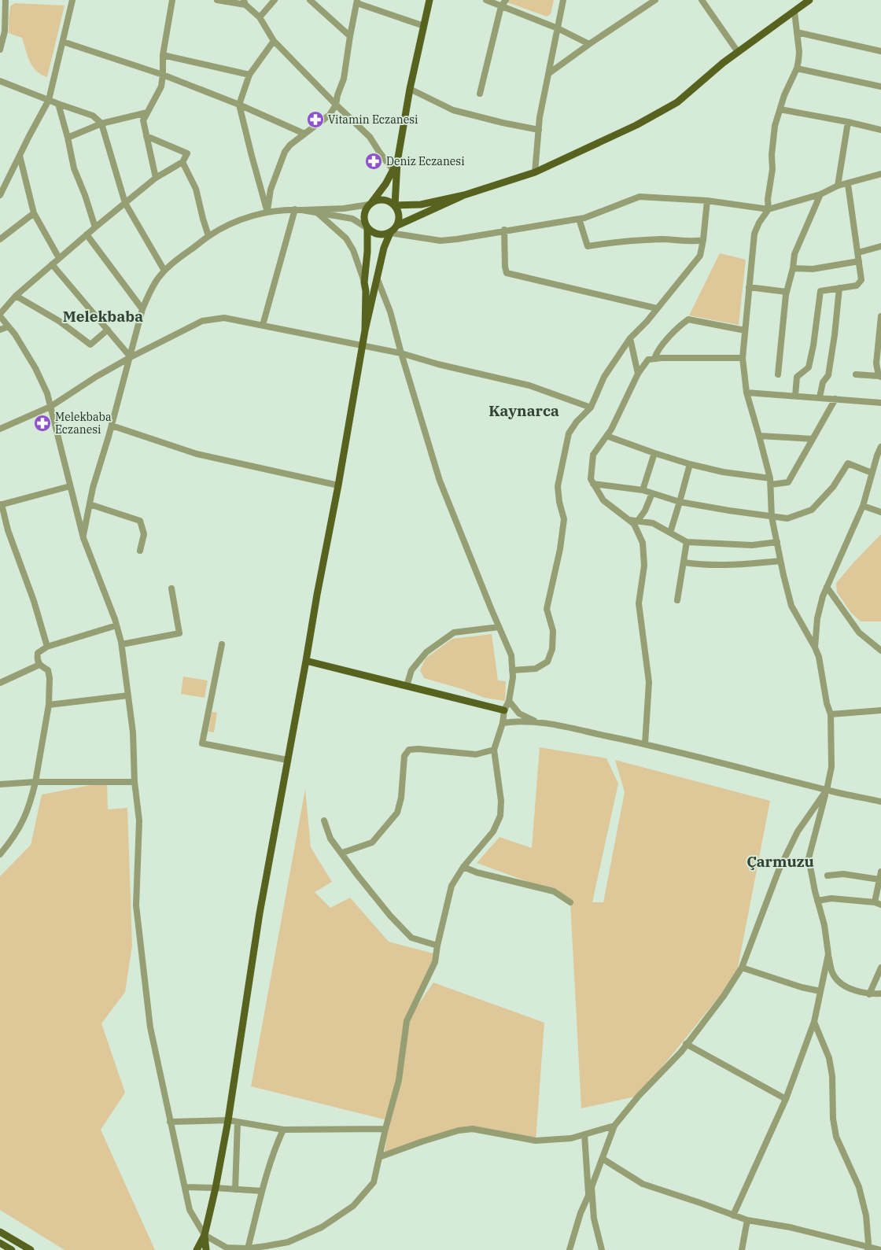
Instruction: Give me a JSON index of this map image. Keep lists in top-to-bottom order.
{
  "districts": ["Melekbaba", "Kaynarca", "Çarmuzu"],
  "places": {
    "pharmacy": ["Vitamin Eczanesi", "Deniz Eczanesi", "Melekbaba Eczanesi"]
  }
}
